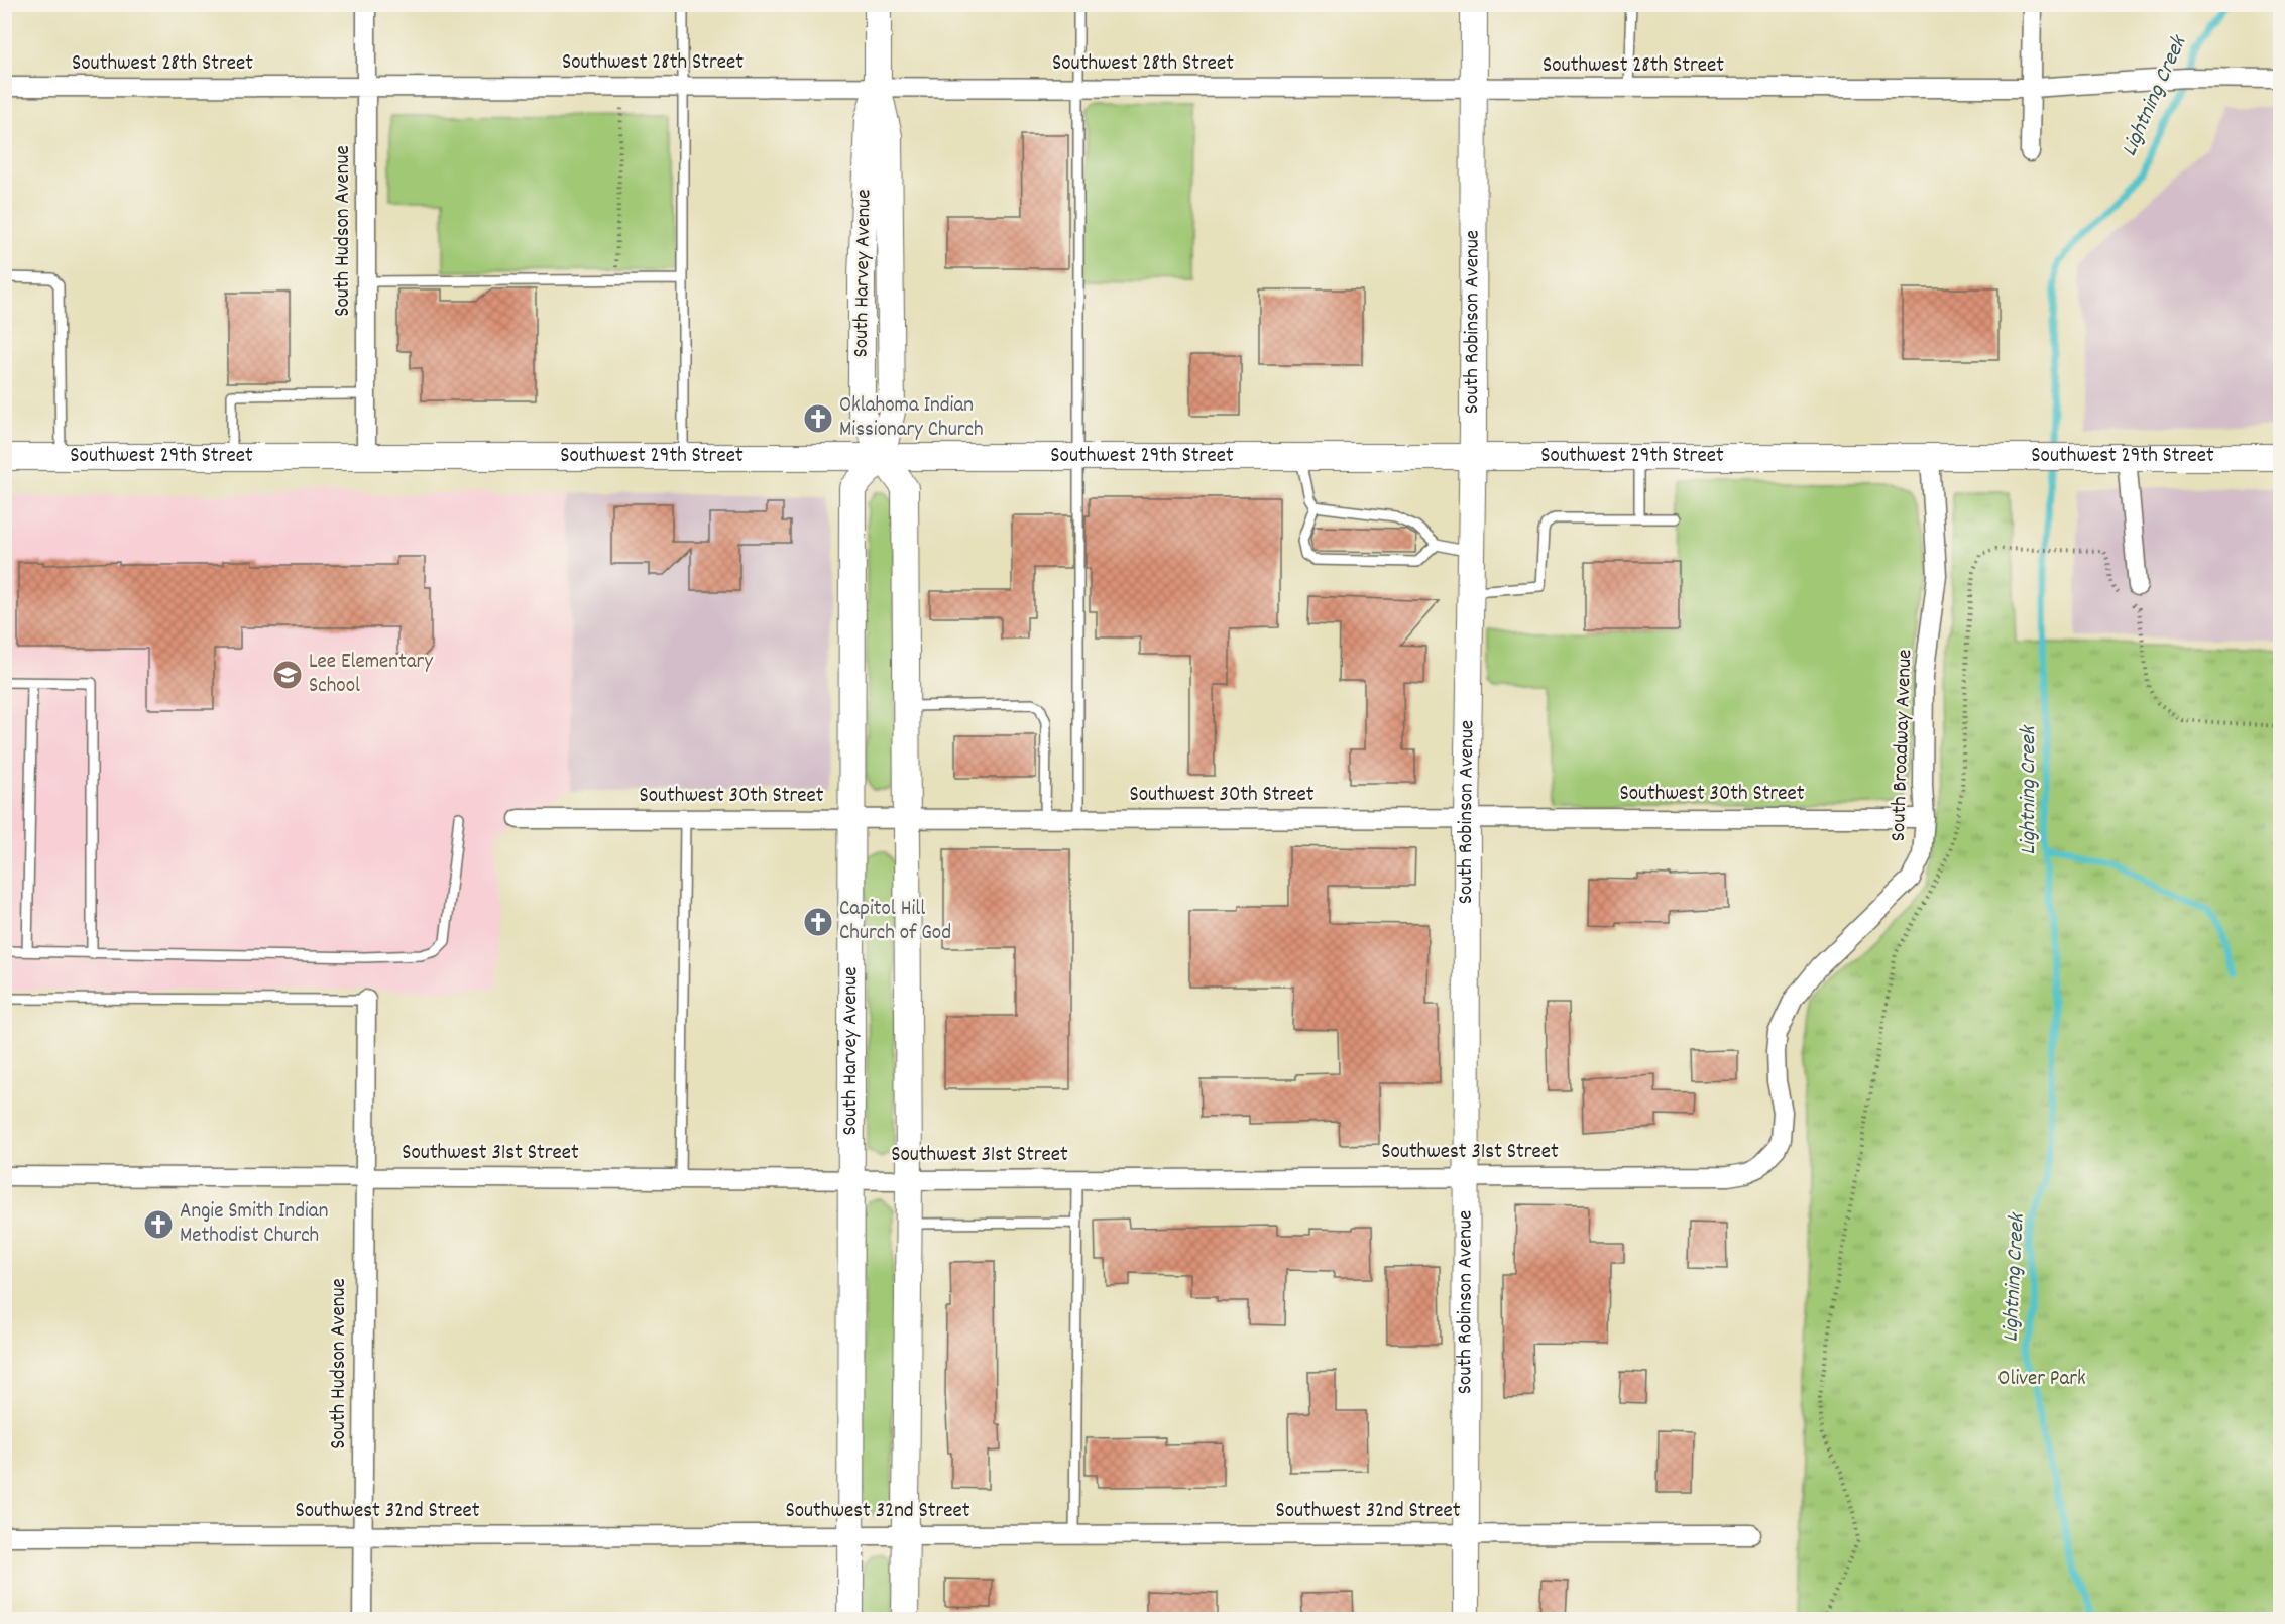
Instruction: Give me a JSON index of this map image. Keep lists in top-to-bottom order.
{
  "streets": {
    "street": [
      "Southwest 28th Street",
      "South Hudson Avenue",
      "South Harvey Avenue",
      "South Robinson Avenue",
      "Southwest 29th Street",
      "South Broadway Avenue",
      "Southwest 30th Street",
      "Southwest 31st Street",
      "Southwest 32nd Street"
    ]
  },
  "crossings": [
    ["Southwest 28th Street", "South Hudson Avenue"],
    ["Southwest 28th Street", "South Harvey Avenue"],
    ["Southwest 28th Street", "South Robinson Avenue"],
    ["South Hudson Avenue", "Southwest 29th Street"],
    ["South Hudson Avenue", "Southwest 31st Street"],
    ["South Hudson Avenue", "Southwest 32nd Street"],
    ["South Harvey Avenue", "Southwest 29th Street"],
    ["South Harvey Avenue", "Southwest 30th Street"],
    ["South Harvey Avenue", "Southwest 31st Street"],
    ["South Harvey Avenue", "Southwest 32nd Street"],
    ["South Robinson Avenue", "Southwest 29th Street"],
    ["South Robinson Avenue", "Southwest 30th Street"],
    ["South Robinson Avenue", "Southwest 31st Street"],
    ["South Robinson Avenue", "Southwest 32nd Street"],
    ["Southwest 29th Street", "South Broadway Avenue"],
    ["South Broadway Avenue", "Southwest 30th Street"],
    ["South Broadway Avenue", "Southwest 31st Street"]
  ],
  "water": ["Lightning Creek"],
  "parks": ["Oliver Park"],
  "places": {
    "church": ["Oklahoma Indian Missionary Church", "Capitol Hill Church of God", "Angie Smith Indian Methodist Church"],
    "school or university": ["Lee Elementary School"]
  }
}
